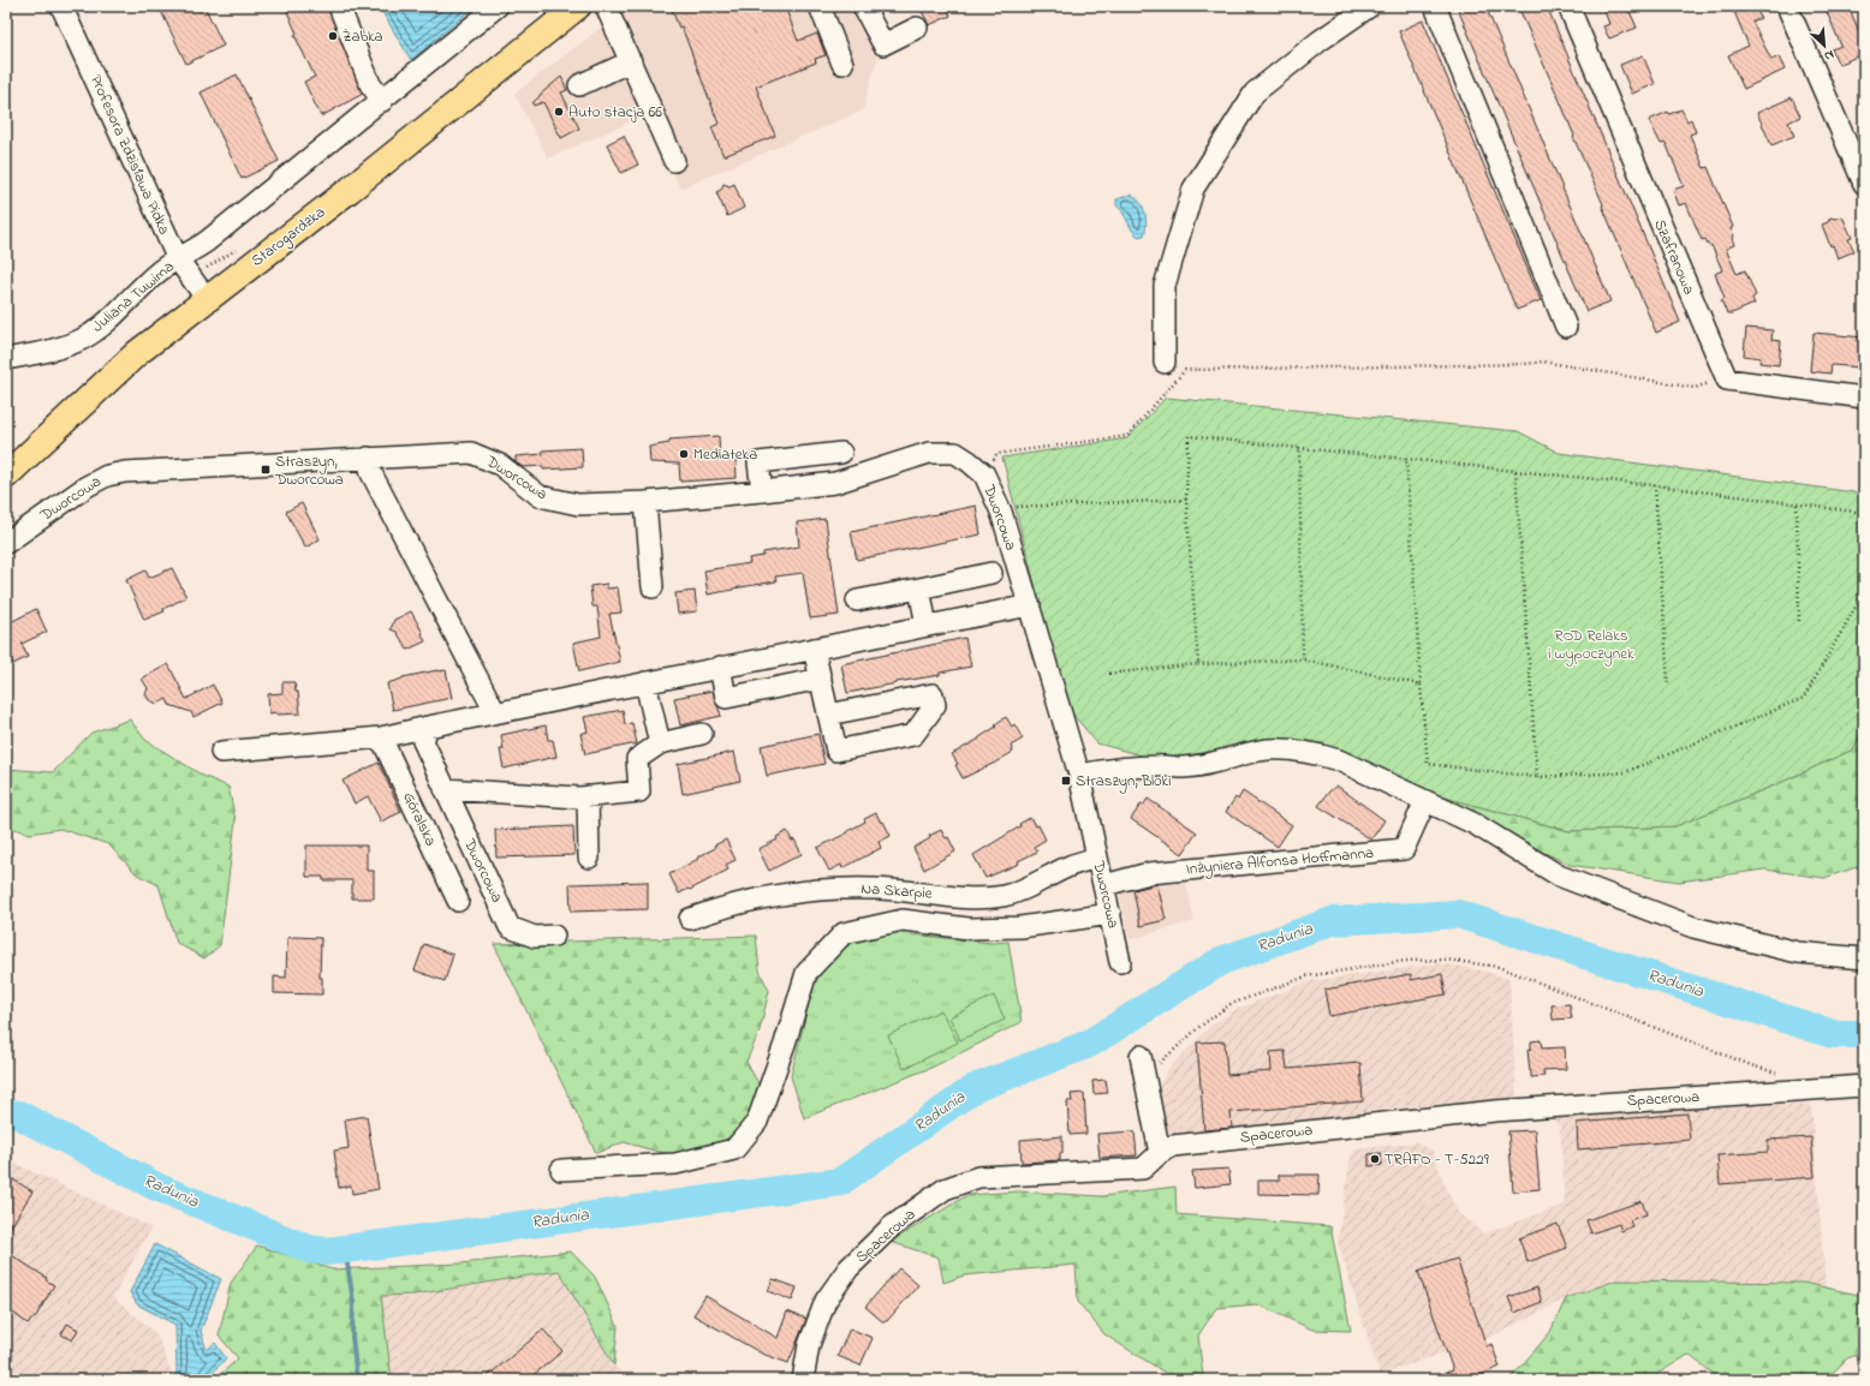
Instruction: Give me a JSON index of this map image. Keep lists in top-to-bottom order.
{
  "streets": {
    "main road": ["Starogardzka"],
    "street": [
      "Profesora Zdzisława Pidka",
      "Szafranowa",
      "Juliana Tuwima",
      "Dworcowa",
      "Góralska",
      "Inżyniera Alfonsa Hoffmanna",
      "Na Skarpie",
      "Spacerowa"
    ]
  },
  "crossings": [
    ["Profesora Zdzisława Pidka", "Starogardzka"],
    ["Profesora Zdzisława Pidka", "Juliana Tuwima"],
    ["Dworcowa", "Inżyniera Alfonsa Hoffmanna"],
    ["Dworcowa", "Na Skarpie"]
  ],
  "water": ["Radunia"],
  "parks": ["ROD Relaks i wypoczynek"],
  "places": {
    "other": [
      "Żabka",
      "Auto stacja 66",
      "Mediateka",
      "TRAFO - T-5229"
    ],
    "transit": ["Straszyn, Dworcowa", "Straszyn, Bloki"]
  },
  "north": "bottom right"
}
